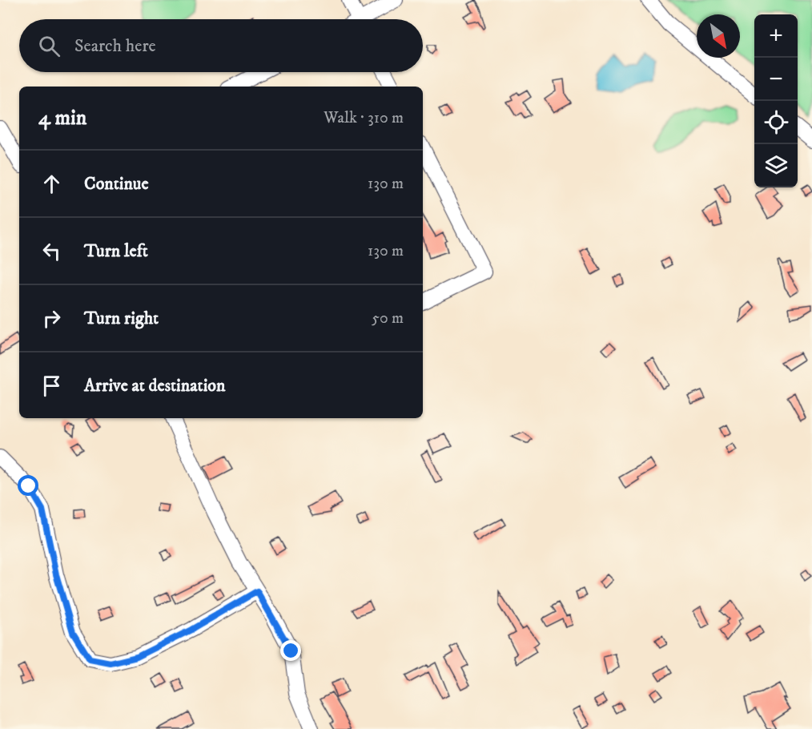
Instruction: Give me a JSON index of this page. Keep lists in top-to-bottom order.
{
  "north": "bottom right",
  "page": {
    "map_buttons": ["+", "−"],
    "search": "Search here",
    "heading": ["4 min", "Walk · 310 m"],
    "list": [
      ["Continue", "130 m"],
      ["Turn left", "130 m"],
      ["Turn right", "50 m"],
      "Arrive at destination"
    ]
  }
}
